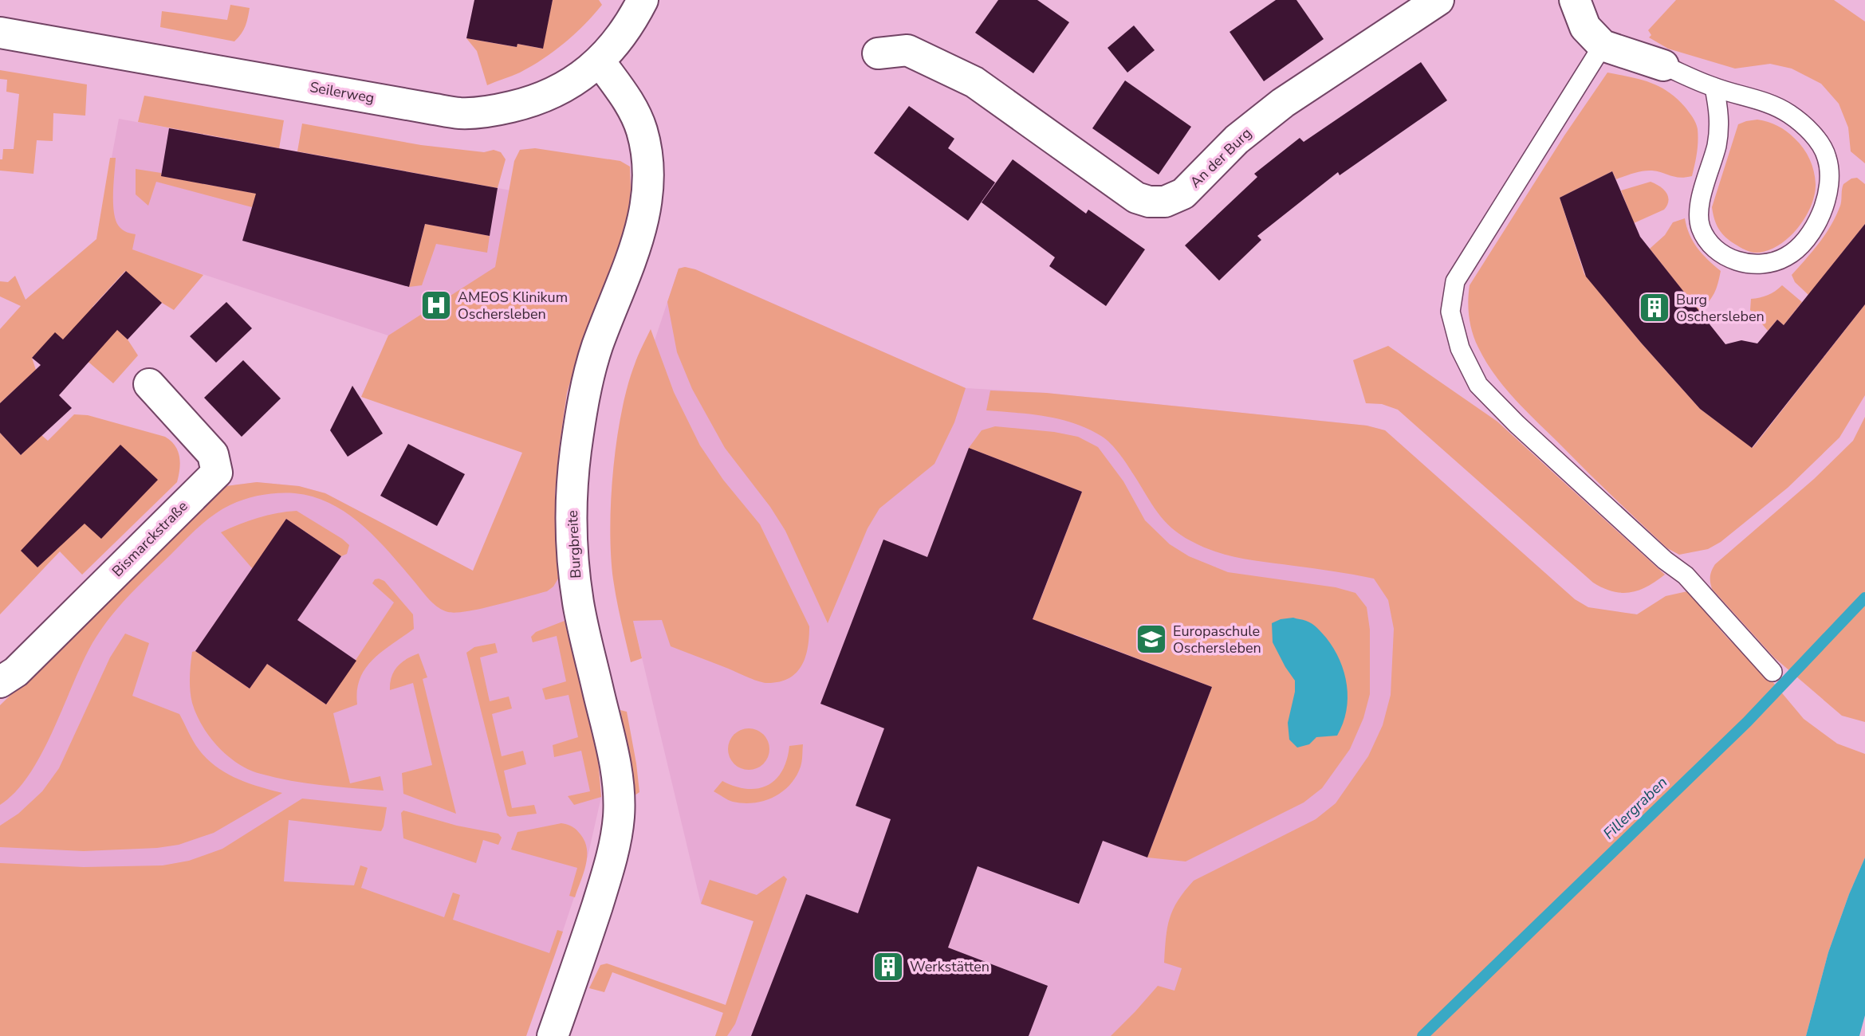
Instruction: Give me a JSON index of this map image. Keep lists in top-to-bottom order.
{
  "streets": {
    "street": [
      "Seilerweg",
      "An der Burg",
      "Bismarckstraße",
      "Burgbreite"
    ]
  },
  "crossings": [
    ["Seilerweg", "Burgbreite"]
  ],
  "water": ["Fillergraben"],
  "places": {
    "hospital": ["AMEOS Klinikum Oschersleben"],
    "building": ["Burg Oschersleben", "Werkstätten"],
    "school or university": ["Europaschule Oschersleben"]
  }
}
